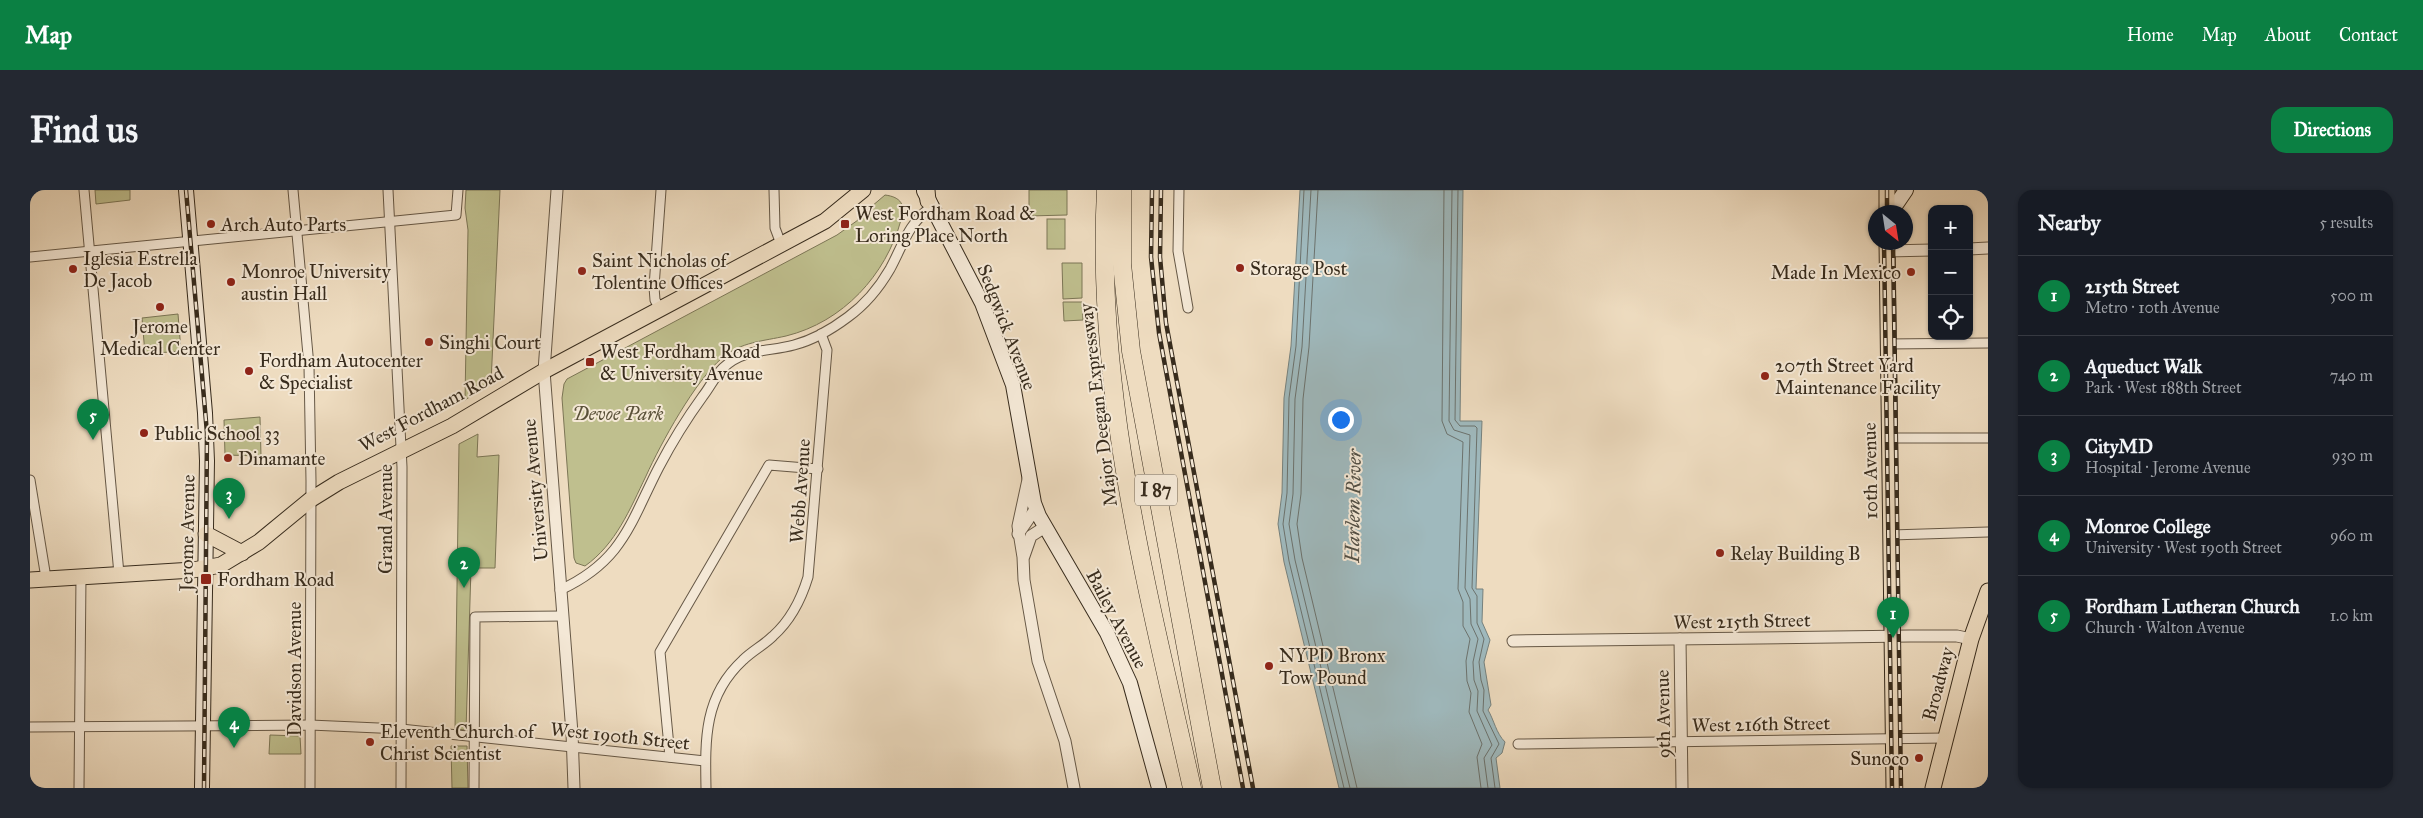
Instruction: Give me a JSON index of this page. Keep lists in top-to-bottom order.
{
  "streets": {
    "highway": ["Major Deegan Expressway", "I 87"],
    "main road": [
      "Sedgwick Avenue",
      "West Fordham Road",
      "10th Avenue",
      "Jerome Avenue",
      "Bailey Avenue",
      "Broadway"
    ],
    "street": [
      "University Avenue",
      "Webb Avenue",
      "Grand Avenue",
      "West 215th Street",
      "Davidson Avenue",
      "9th Avenue",
      "West 216th Street",
      "West 190th Street"
    ]
  },
  "crossings": [
    ["Sedgwick Avenue", "Bailey Avenue"],
    ["West Fordham Road", "University Avenue"],
    ["West Fordham Road", "Grand Avenue"],
    ["West Fordham Road", "Jerome Avenue"],
    ["West Fordham Road", "Davidson Avenue"],
    ["10th Avenue", "West 215th Street"],
    ["10th Avenue", "West 216th Street"],
    ["University Avenue", "West 190th Street"],
    ["Webb Avenue", "West 190th Street"],
    ["Grand Avenue", "West 190th Street"],
    ["Jerome Avenue", "West 190th Street"],
    ["West 215th Street", "Broadway"],
    ["West 215th Street", "9th Avenue"],
    ["Davidson Avenue", "West 190th Street"],
    ["Broadway", "West 216th Street"],
    ["9th Avenue", "West 216th Street"]
  ],
  "water": ["Harlem River"],
  "parks": ["Devoe Park"],
  "places": {
    "other": [
      "Arch Auto Parts",
      "Storage Post",
      "Iglesia Estrella De Jacob",
      "Saint Nicholas of Tolentine Offices",
      "Made In Mexico",
      "Monroe University austin Hall",
      "Jerome Medical Center",
      "Singhi Court",
      "Fordham Autocenter & Specialist",
      "207th Street Yard Maintenance Facility",
      "Public School 33",
      "Dinamante",
      "Relay Building B",
      "NYPD Bronx Tow Pound",
      "Eleventh Church of Christ Scientist",
      "Sunoco"
    ],
    "transit": ["West Fordham Road & Loring Place North", "West Fordham Road & University Avenue", "Fordham Road"]
  },
  "north": "bottom right",
  "page": {
    "header": "Map",
    "nav": [
      "Home",
      "Map",
      "About",
      "Contact"
    ],
    "buttons": "Directions",
    "title": "Find us",
    "heading": ["Nearby", "5 results"],
    "map_buttons": ["+", "−"],
    "list": [
      {
        "mark": "1",
        "name": "215th Street",
        "note": "Metro · 10th Avenue",
        "value": "500 m"
      },
      {
        "mark": "2",
        "name": "Aqueduct Walk",
        "note": "Park · West 188th Street",
        "value": "740 m"
      },
      {
        "mark": "3",
        "name": "CityMD",
        "note": "Hospital · Jerome Avenue",
        "value": "930 m"
      },
      {
        "mark": "4",
        "name": "Monroe College",
        "note": "University · West 190th Street",
        "value": "960 m"
      },
      {
        "mark": "5",
        "name": "Fordham Lutheran Church",
        "note": "Church · Walton Avenue",
        "value": "1.0 km"
      }
    ],
    "pins": [
      "5",
      "3",
      "2",
      "1",
      "4"
    ]
  }
}
